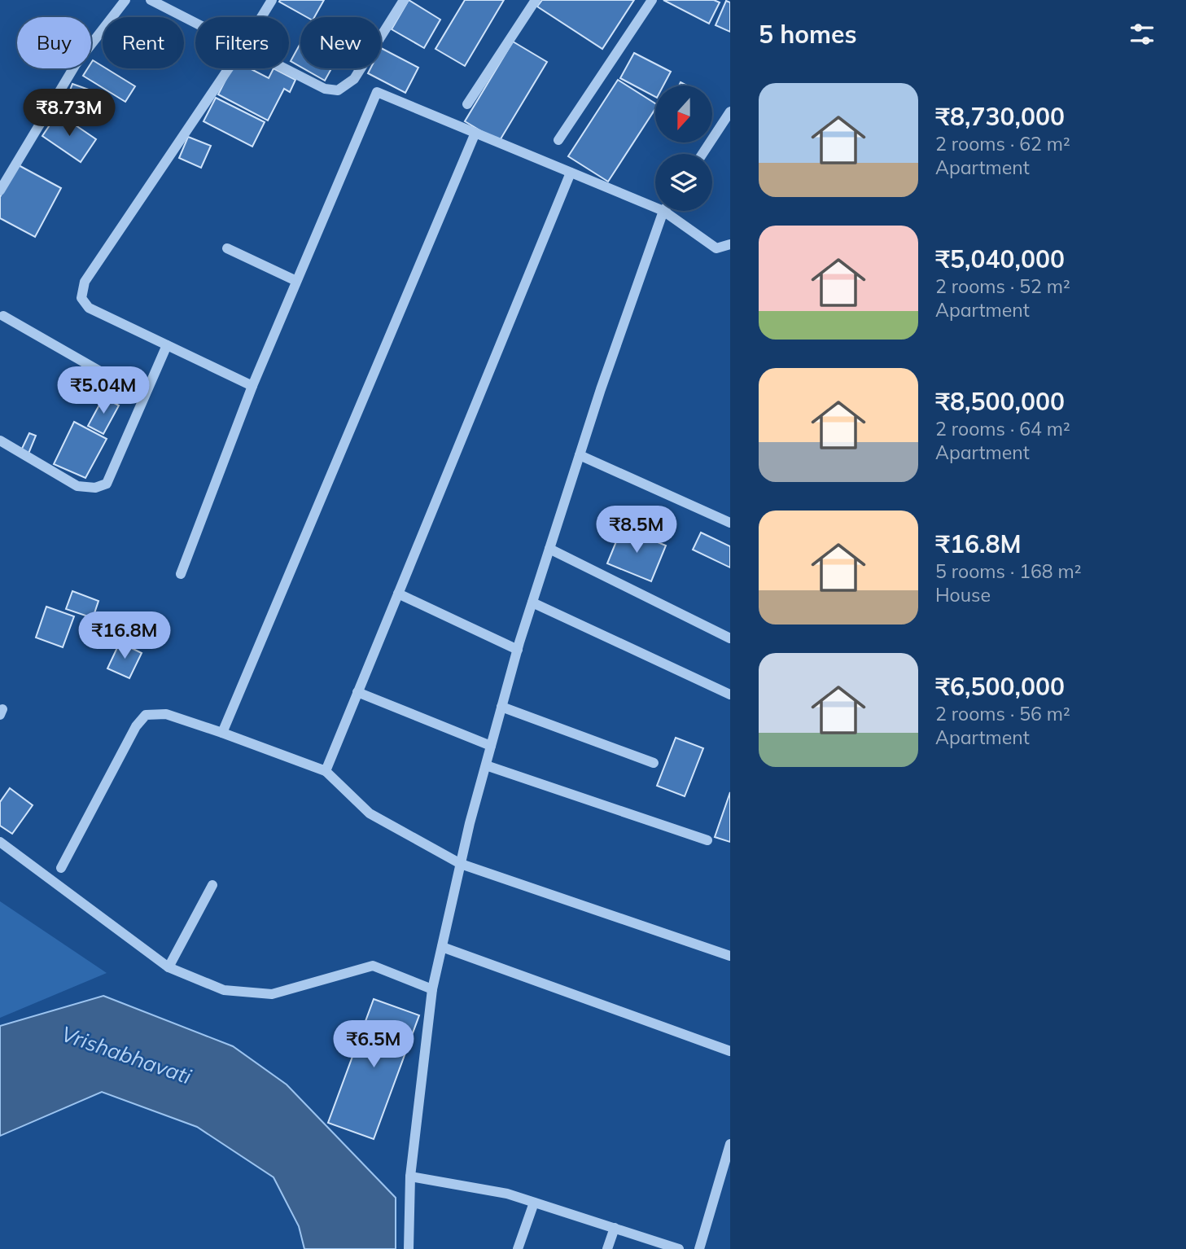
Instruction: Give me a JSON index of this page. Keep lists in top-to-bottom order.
{
  "water": ["Vrishabhavati"],
  "north": "bottom",
  "page": {
    "heading": "5 homes",
    "chip": [
      "Buy",
      "Rent",
      "Filters",
      "New"
    ],
    "list": [
      {
        "name": "₹8,730,000",
        "note": "2 rooms · 62 m² · Apartment"
      },
      {
        "name": "₹5,040,000",
        "note": "2 rooms · 52 m² · Apartment"
      },
      {
        "name": "₹8,500,000",
        "note": "2 rooms · 64 m² · Apartment"
      },
      {
        "name": "₹16.8M",
        "note": "5 rooms · 168 m² · House"
      },
      {
        "name": "₹6,500,000",
        "note": "2 rooms · 56 m² · Apartment"
      }
    ],
    "price": [
      "₹8.73M",
      "₹5.04M",
      "₹8.5M",
      "₹16.8M",
      "₹6.5M"
    ]
  }
}
